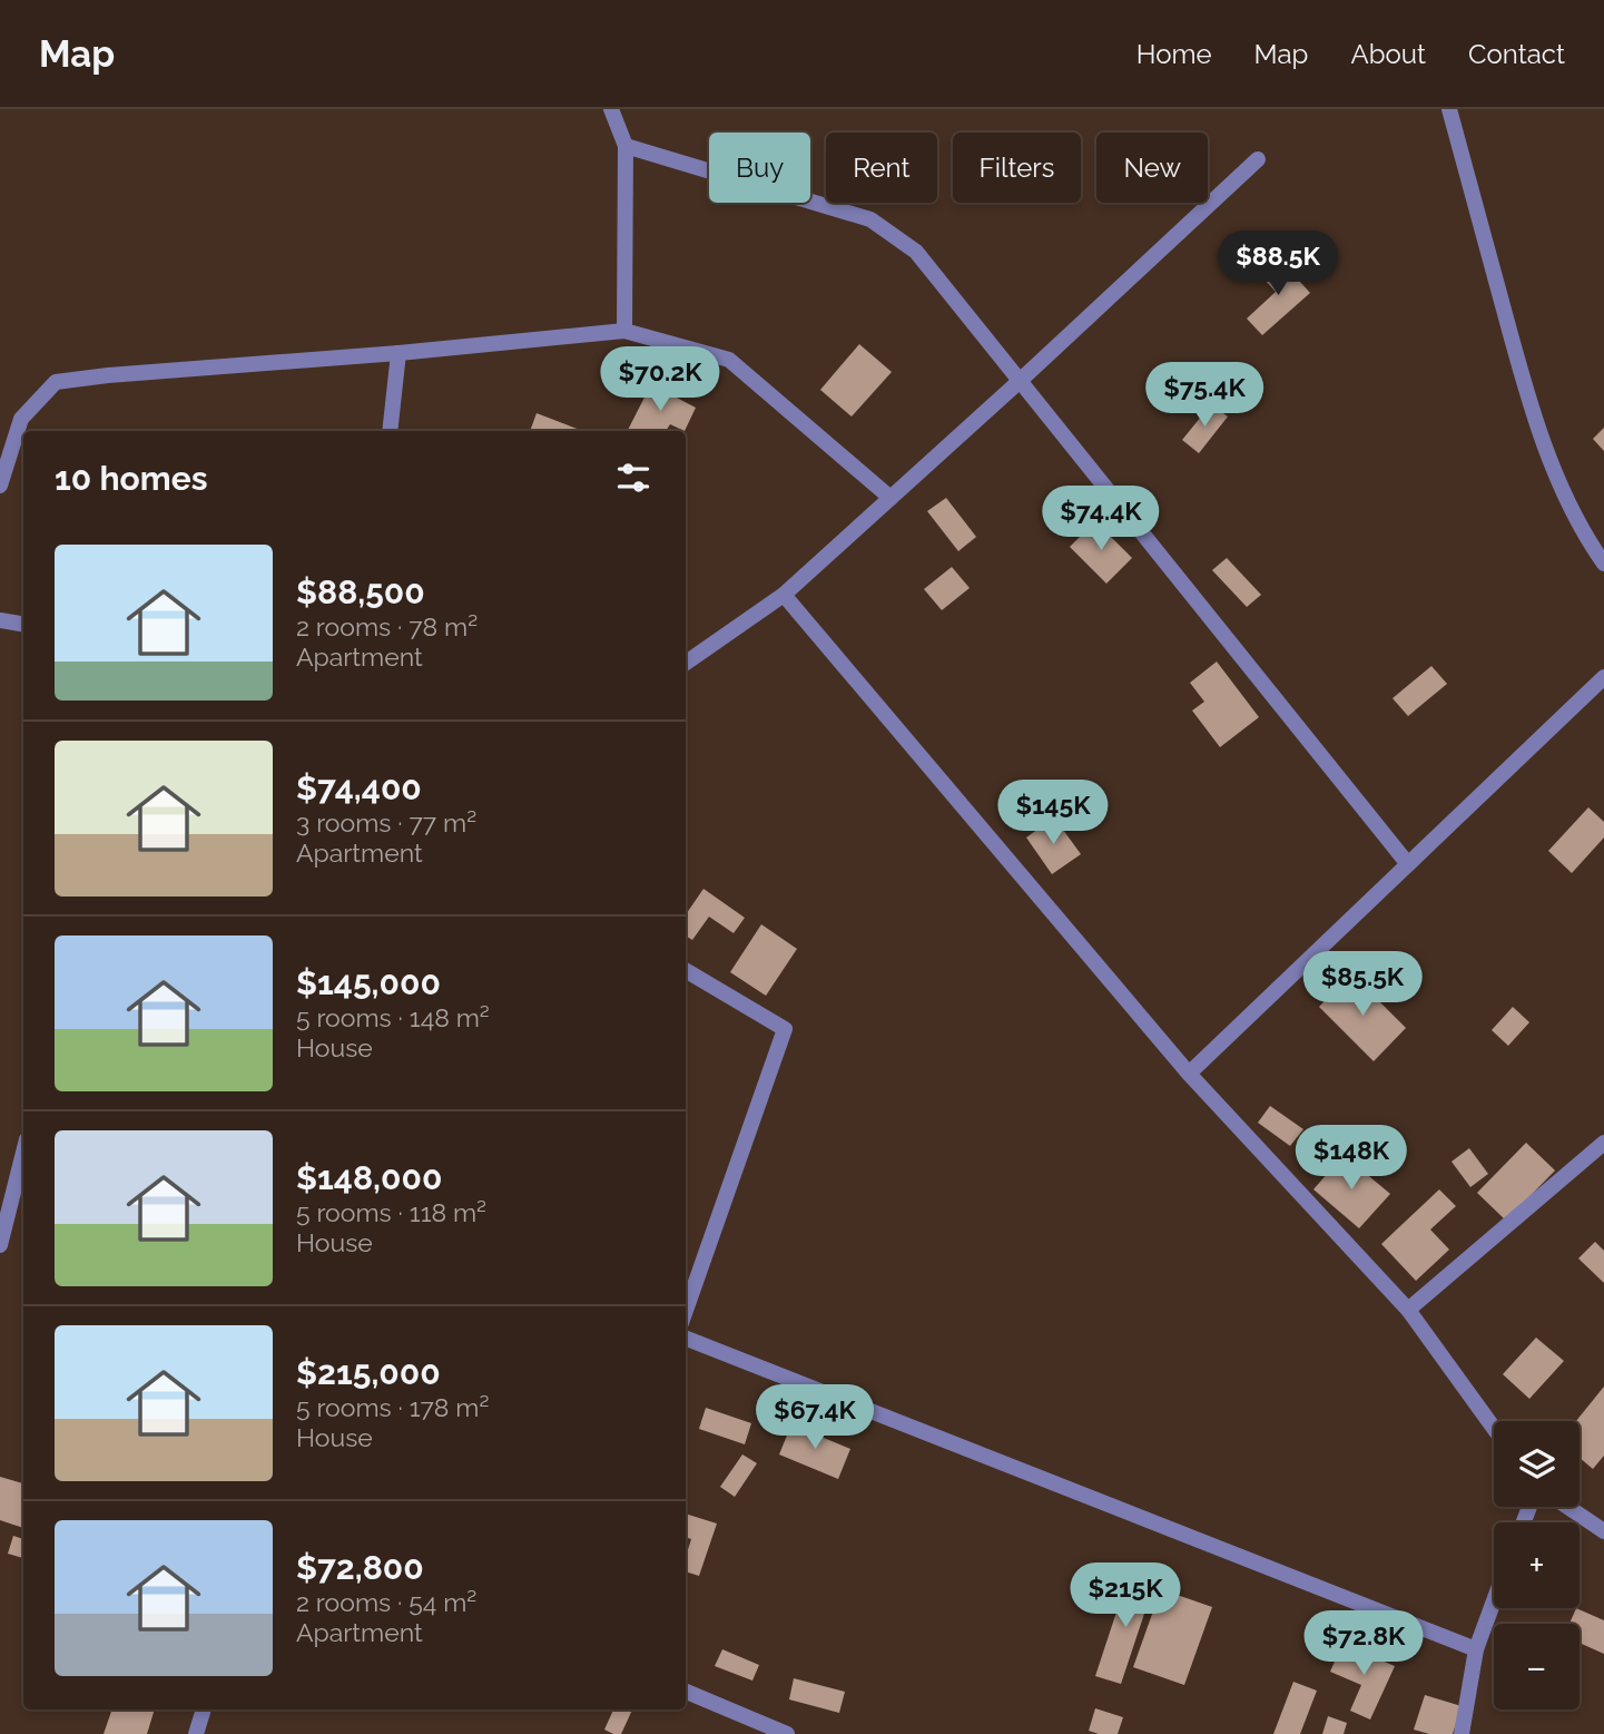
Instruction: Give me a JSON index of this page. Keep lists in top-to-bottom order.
{
  "page": {
    "header": "Map",
    "nav": [
      "Home",
      "Map",
      "About",
      "Contact"
    ],
    "chip": [
      "Buy",
      "Rent",
      "Filters",
      "New"
    ],
    "price": [
      "$88.5K",
      "$70.2K",
      "$75.4K",
      "$74.4K",
      "$145K",
      "$85.5K",
      "$148K",
      "$67.4K",
      "$215K",
      "$72.8K"
    ],
    "heading": "10 homes",
    "list": [
      {
        "name": "$88,500",
        "note": "2 rooms · 78 m² · Apartment"
      },
      {
        "name": "$74,400",
        "note": "3 rooms · 77 m² · Apartment"
      },
      {
        "name": "$145,000",
        "note": "5 rooms · 148 m² · House"
      },
      {
        "name": "$148,000",
        "note": "5 rooms · 118 m² · House"
      },
      {
        "name": "$215,000",
        "note": "5 rooms · 178 m² · House"
      },
      {
        "name": "$72,800",
        "note": "2 rooms · 54 m² · Apartment"
      }
    ],
    "map_buttons": ["+", "−"]
  }
}
